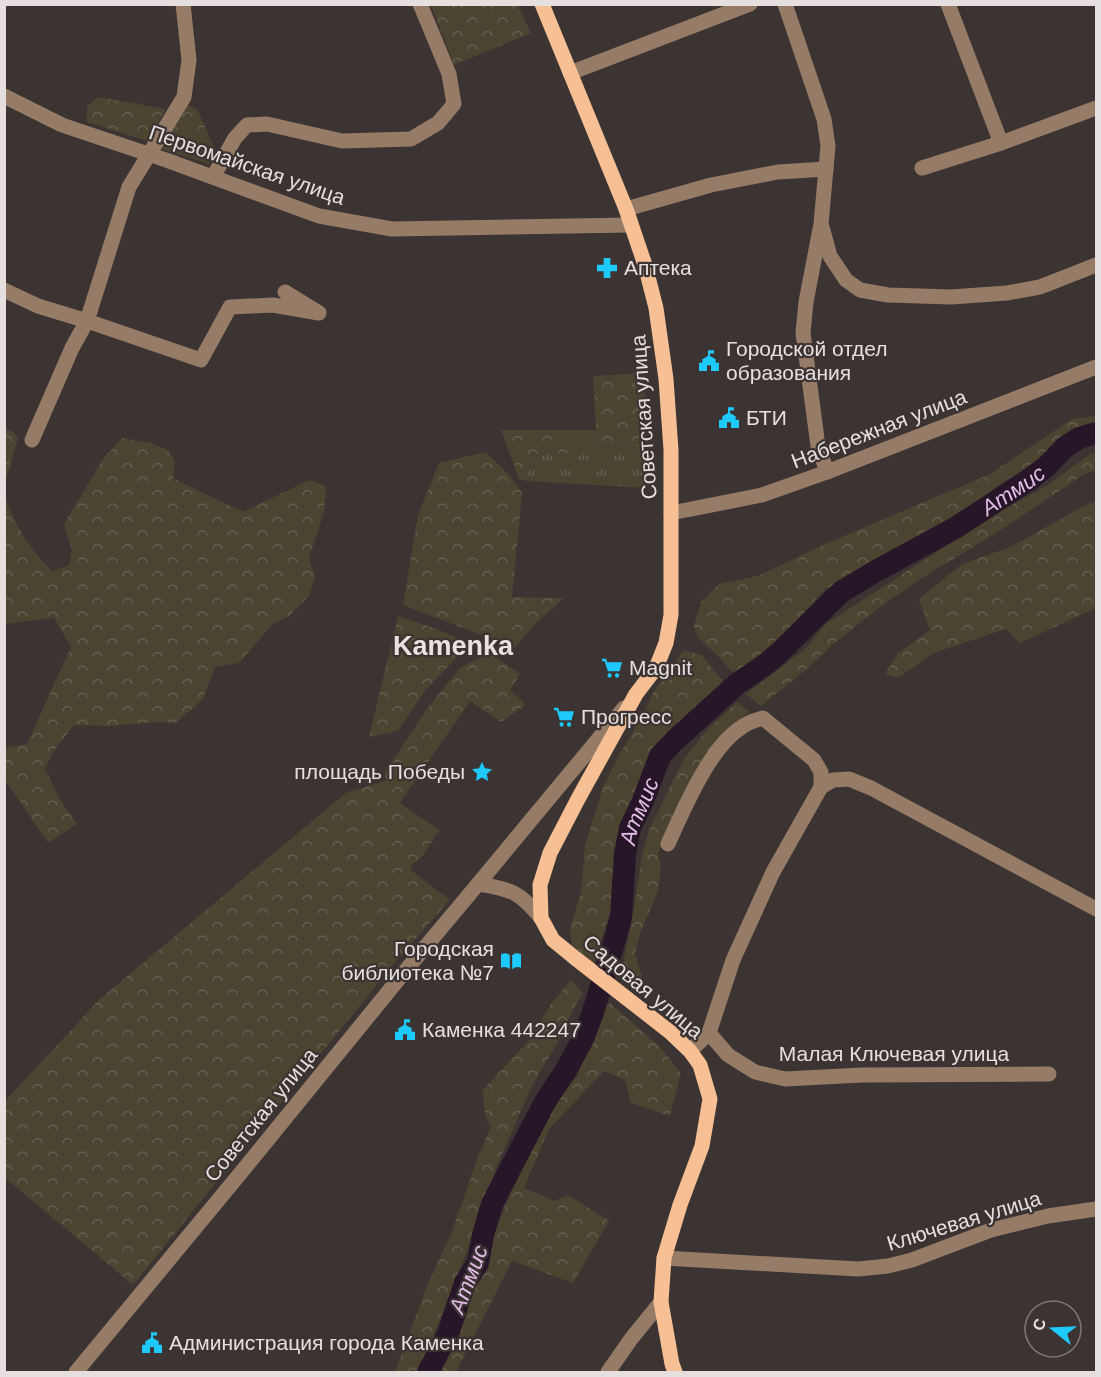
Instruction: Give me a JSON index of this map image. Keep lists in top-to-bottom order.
{
  "streets": {
    "main road": ["Советская улица", "Садовая улица"],
    "street": [
      "Первомайская улица",
      "Набережная улица",
      "Малая Ключевая улица",
      "Ключевая улица"
    ]
  },
  "crossings": [
    ["Первомайская улица", "Советская улица"],
    ["Советская улица", "Набережная улица"],
    ["Советская улица", "Садовая улица"],
    ["Садовая улица", "Ключевая улица"]
  ],
  "districts": ["Kamenka"],
  "water": ["Атмис"],
  "places": {
    "pharmacy": ["Аптека"],
    "public building": [
      "Городской отдел образования",
      "БТИ",
      "Каменка 442247",
      "Администрация города Каменка"
    ],
    "supermarket": ["Magnit", "Прогресс"],
    "place": ["площадь Победы"],
    "library": ["Городская библиотека №7"]
  },
  "north": "left"
}
